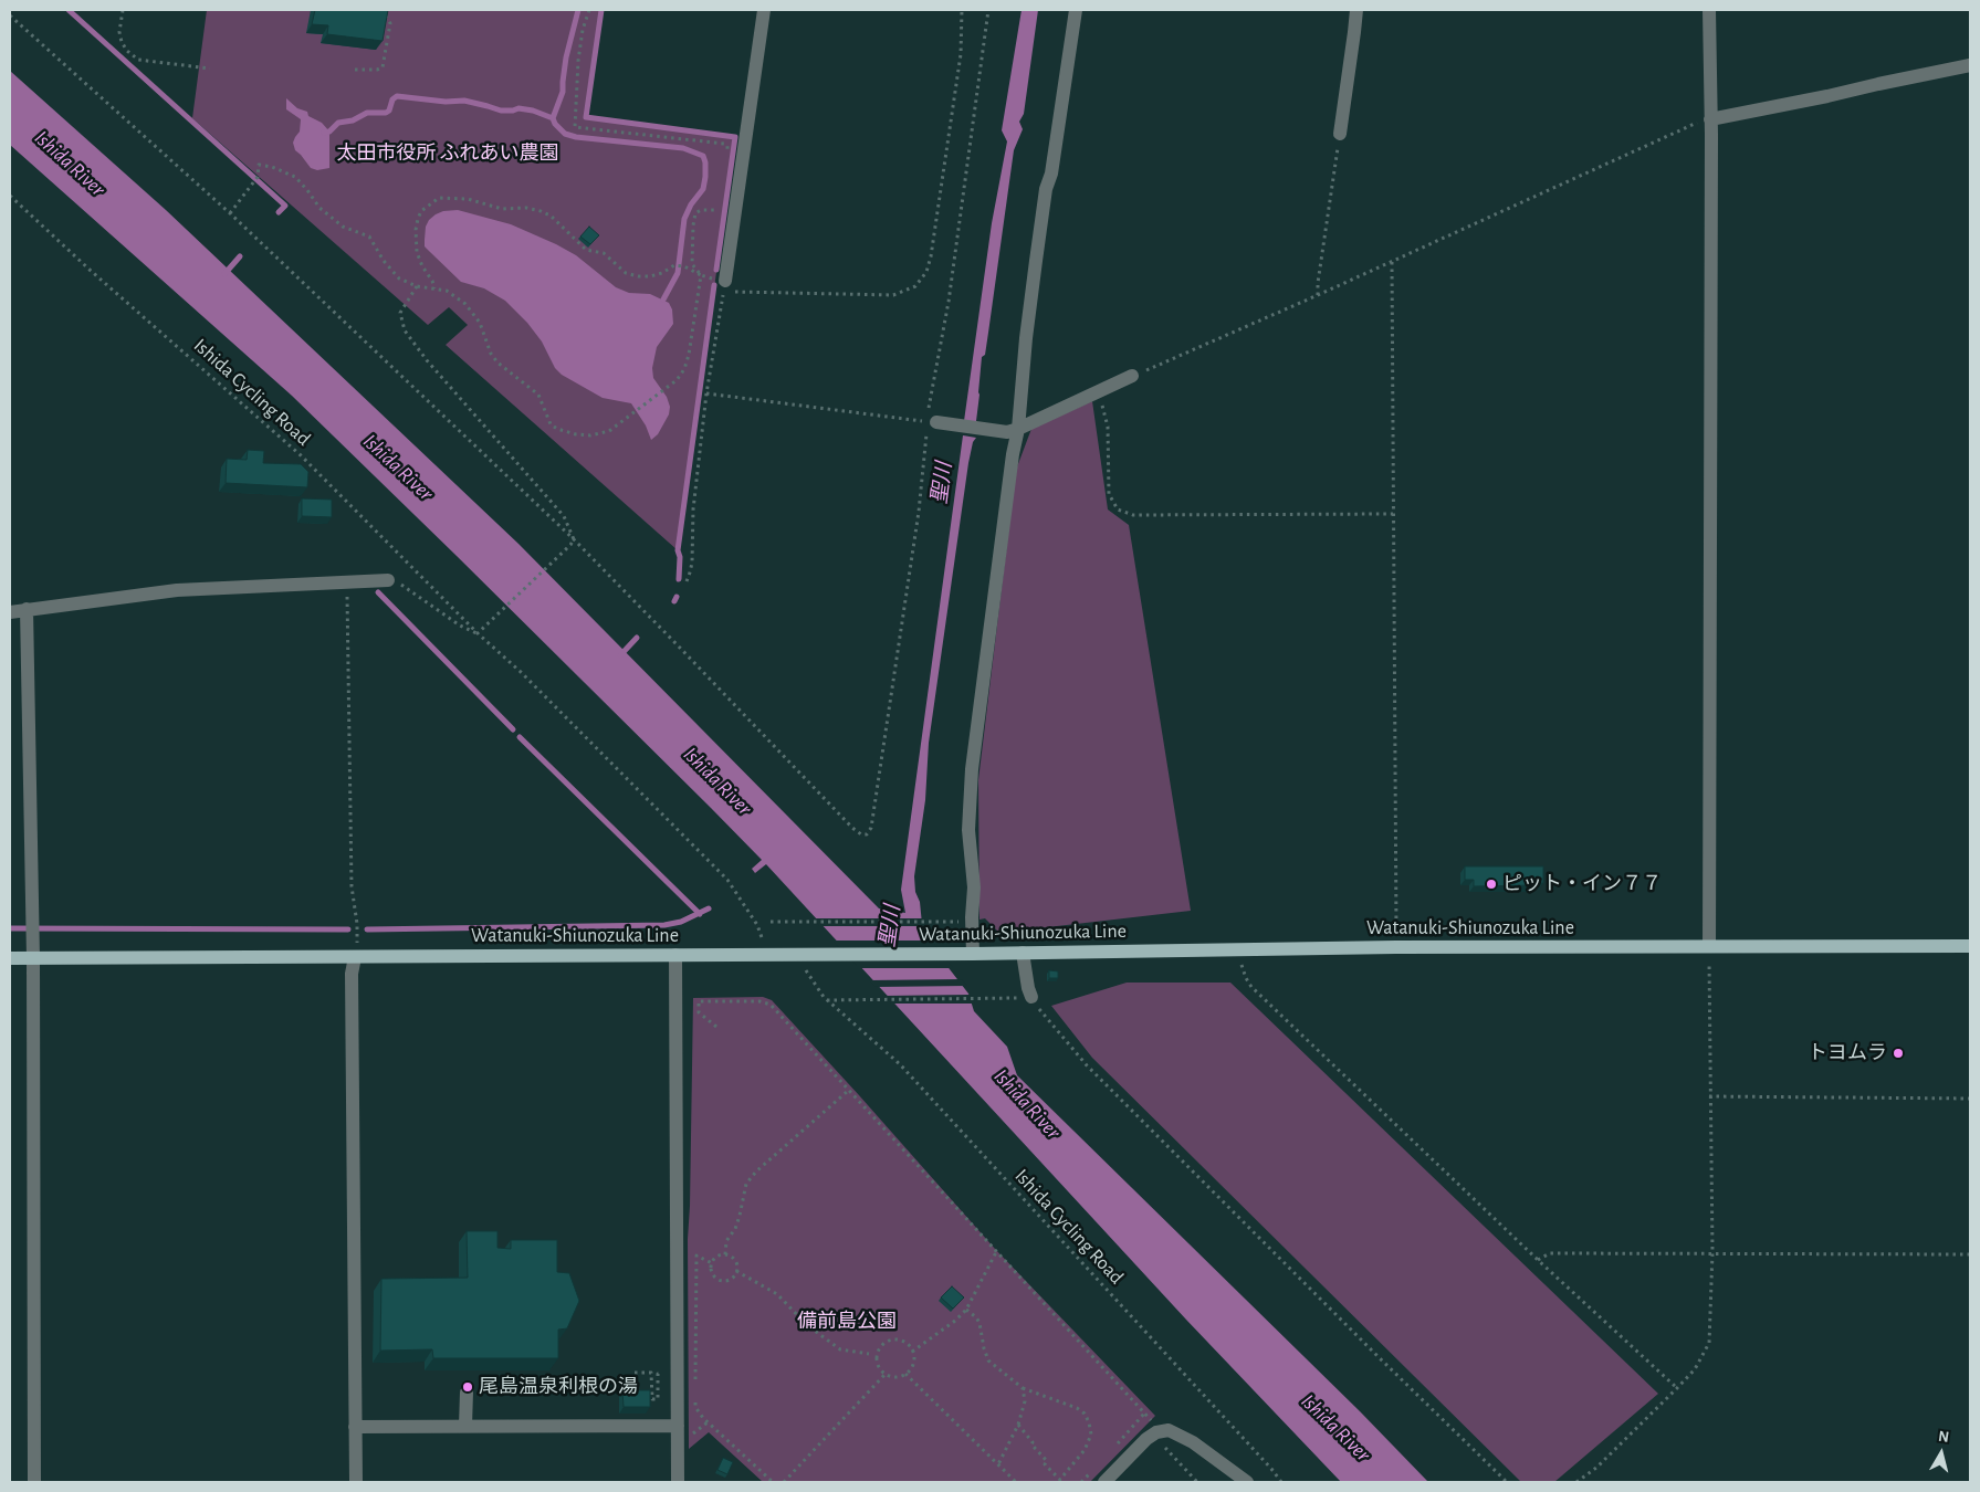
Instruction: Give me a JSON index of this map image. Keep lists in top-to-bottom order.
{
  "streets": {
    "main road": ["Watanuki-Shiunozuka Line"],
    "path": ["Ishida Cycling Road"]
  },
  "water": ["Ishida River", "聖川"],
  "parks": ["太田市役所 ふれあい農園", "備前島公園"],
  "places": ["ピット・イン７７", "トヨムラ", "尾島温泉利根の湯"],
  "north": "top"
}
